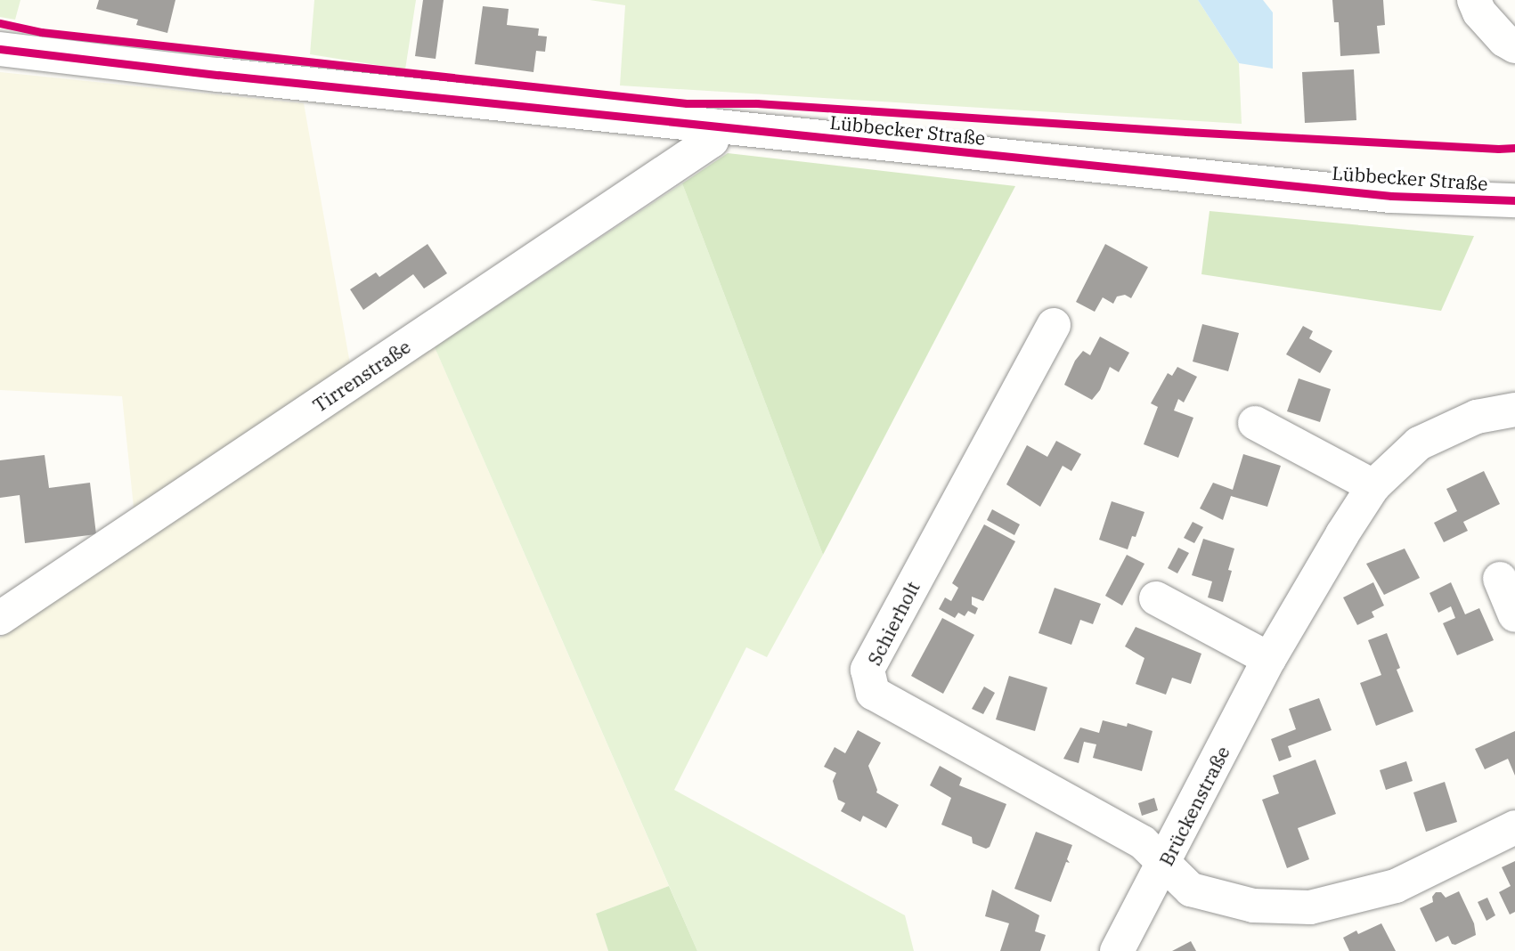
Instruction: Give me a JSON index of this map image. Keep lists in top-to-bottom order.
{
  "streets": {
    "street": [
      "Lübbecker Straße",
      "Tirrenstraße",
      "Schierholt",
      "Brückenstraße"
    ]
  },
  "crossings": [
    ["Lübbecker Straße", "Tirrenstraße"],
    ["Schierholt", "Brückenstraße"]
  ]
}
